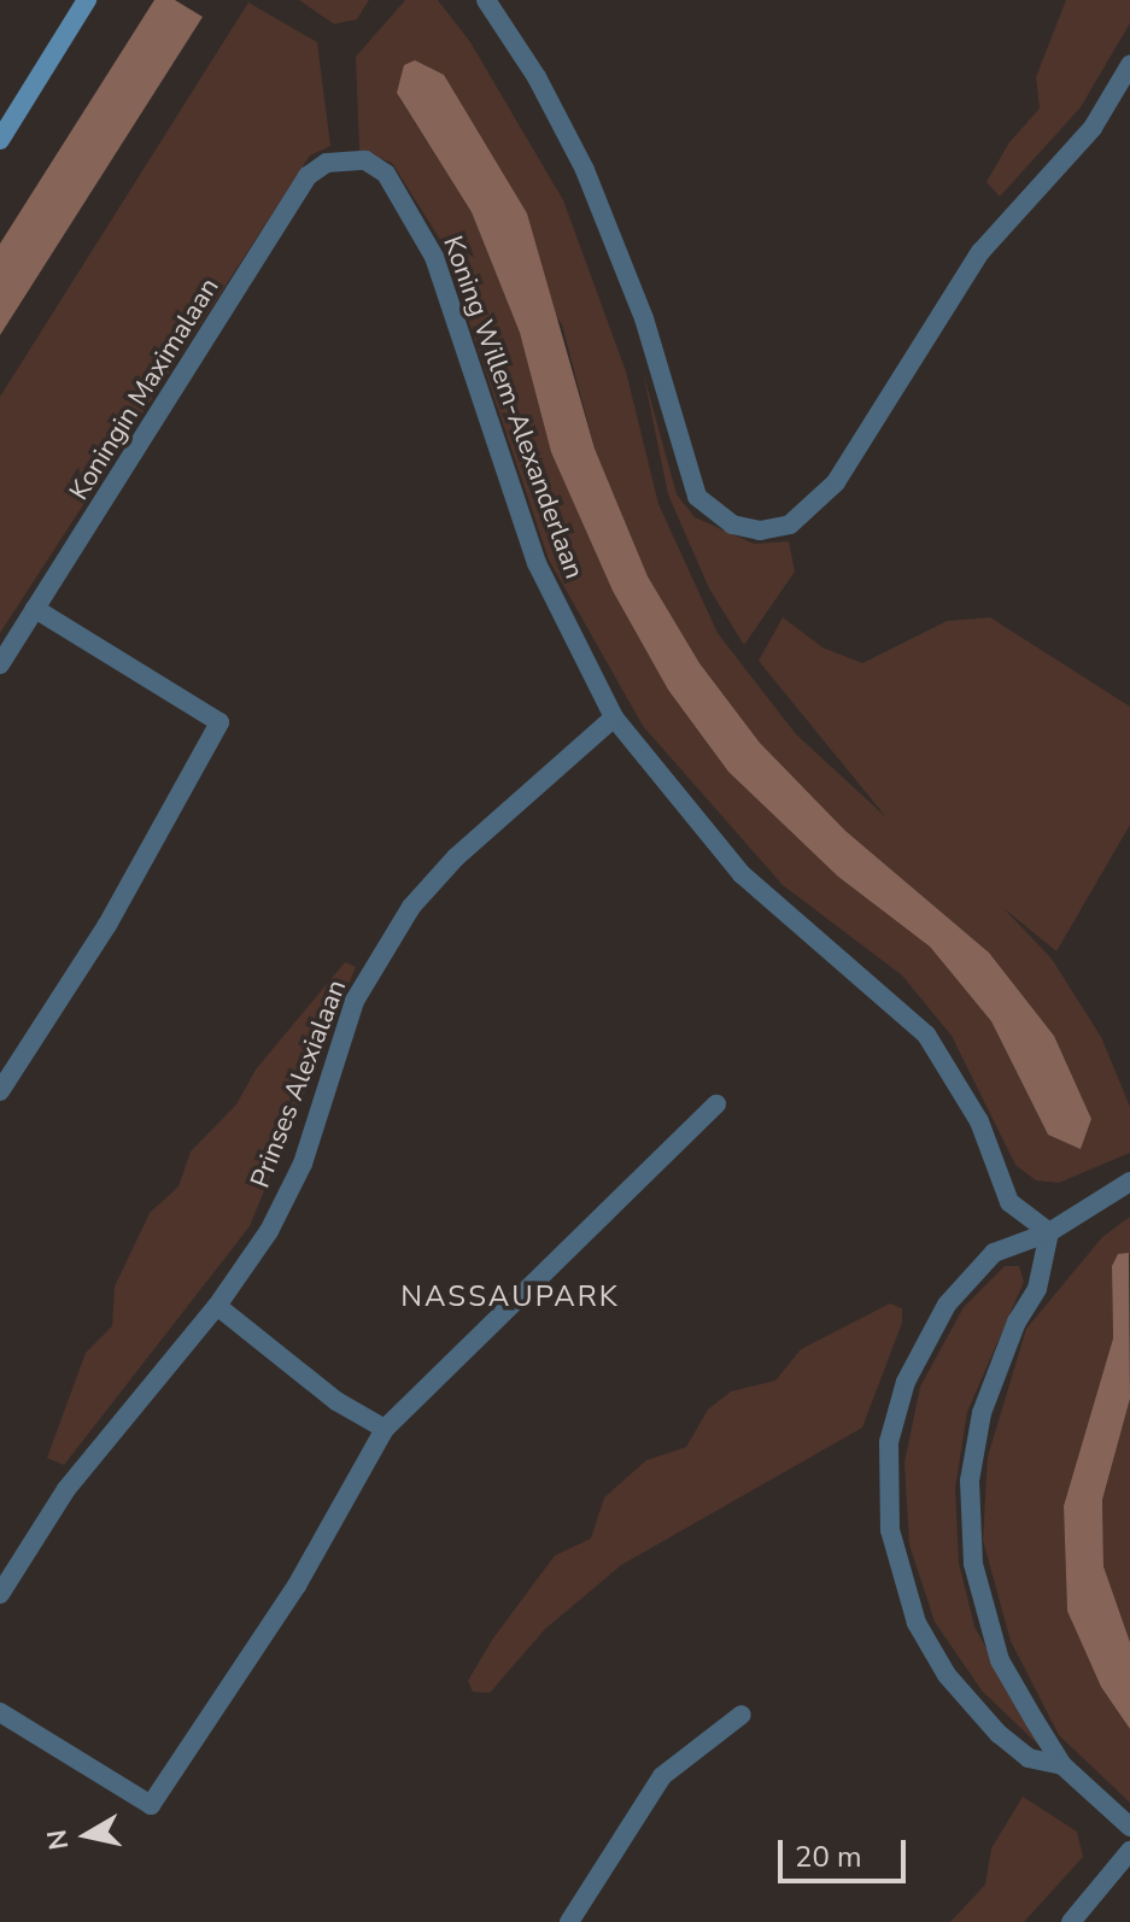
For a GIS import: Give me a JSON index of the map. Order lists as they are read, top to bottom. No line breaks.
{"streets":{"street":["Koningin Maximalaan","Koning Willem-Alexanderlaan","Prinses Alexialaan"]},"crossings":[["Koningin Maximalaan","Koning Willem-Alexanderlaan"],["Koning Willem-Alexanderlaan","Prinses Alexialaan"]],"districts":["NASSAUPARK"],"scale_bar":"20 m","north":"left"}
